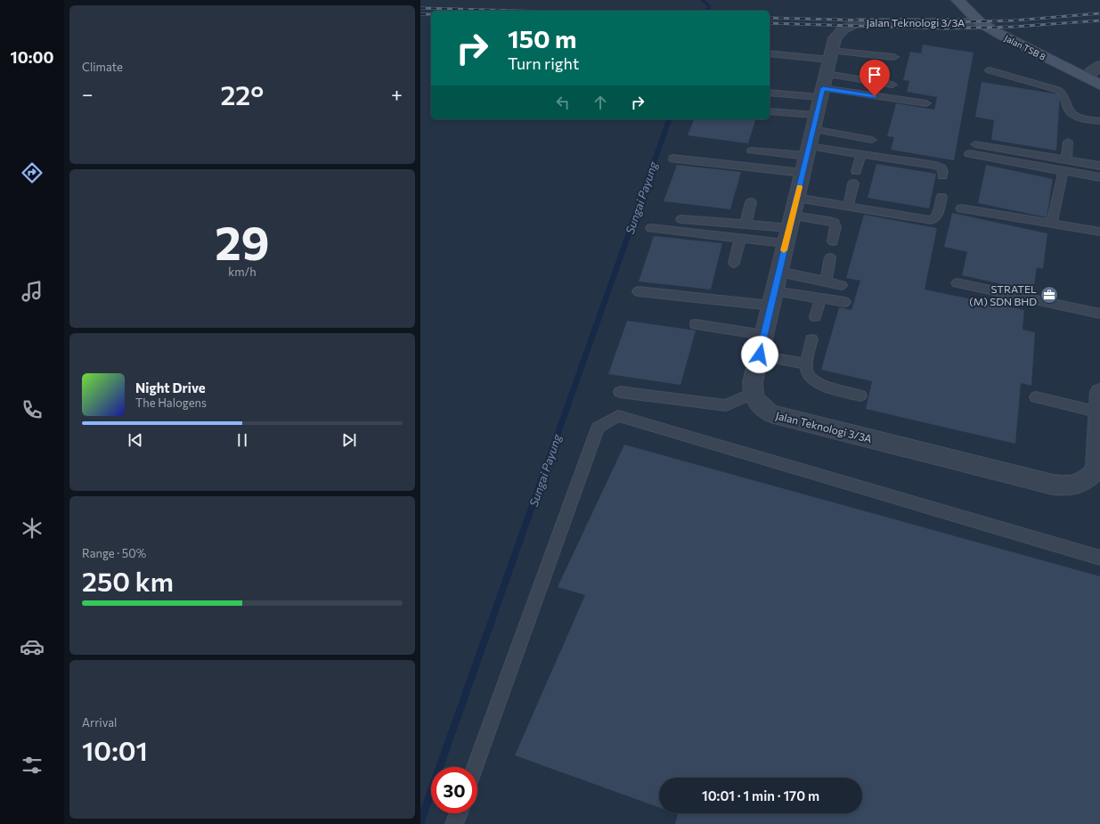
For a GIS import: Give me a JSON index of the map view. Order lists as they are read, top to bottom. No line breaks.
{"streets":{"street":["Jalan Teknologi 3/3A","Jalan TSB 8"]},"crossings":[["Jalan Teknologi 3/3A","Jalan TSB 8"]],"water":["Sungai Payung"],"places":{"office":["STRATEL (M) SDN BHD"]},"page":{"tabs":"10:00","tile":["Climate",["29","km/h"],["Range · 50%","250 km"],["Arrival","10:01"]],"turn":["150 m","Turn right"],"heat":["−","22°","+"],"song":["Night Drive","The Halogens"],"limit":"30","trip":"10:01 · 1 min · 170 m"}}
